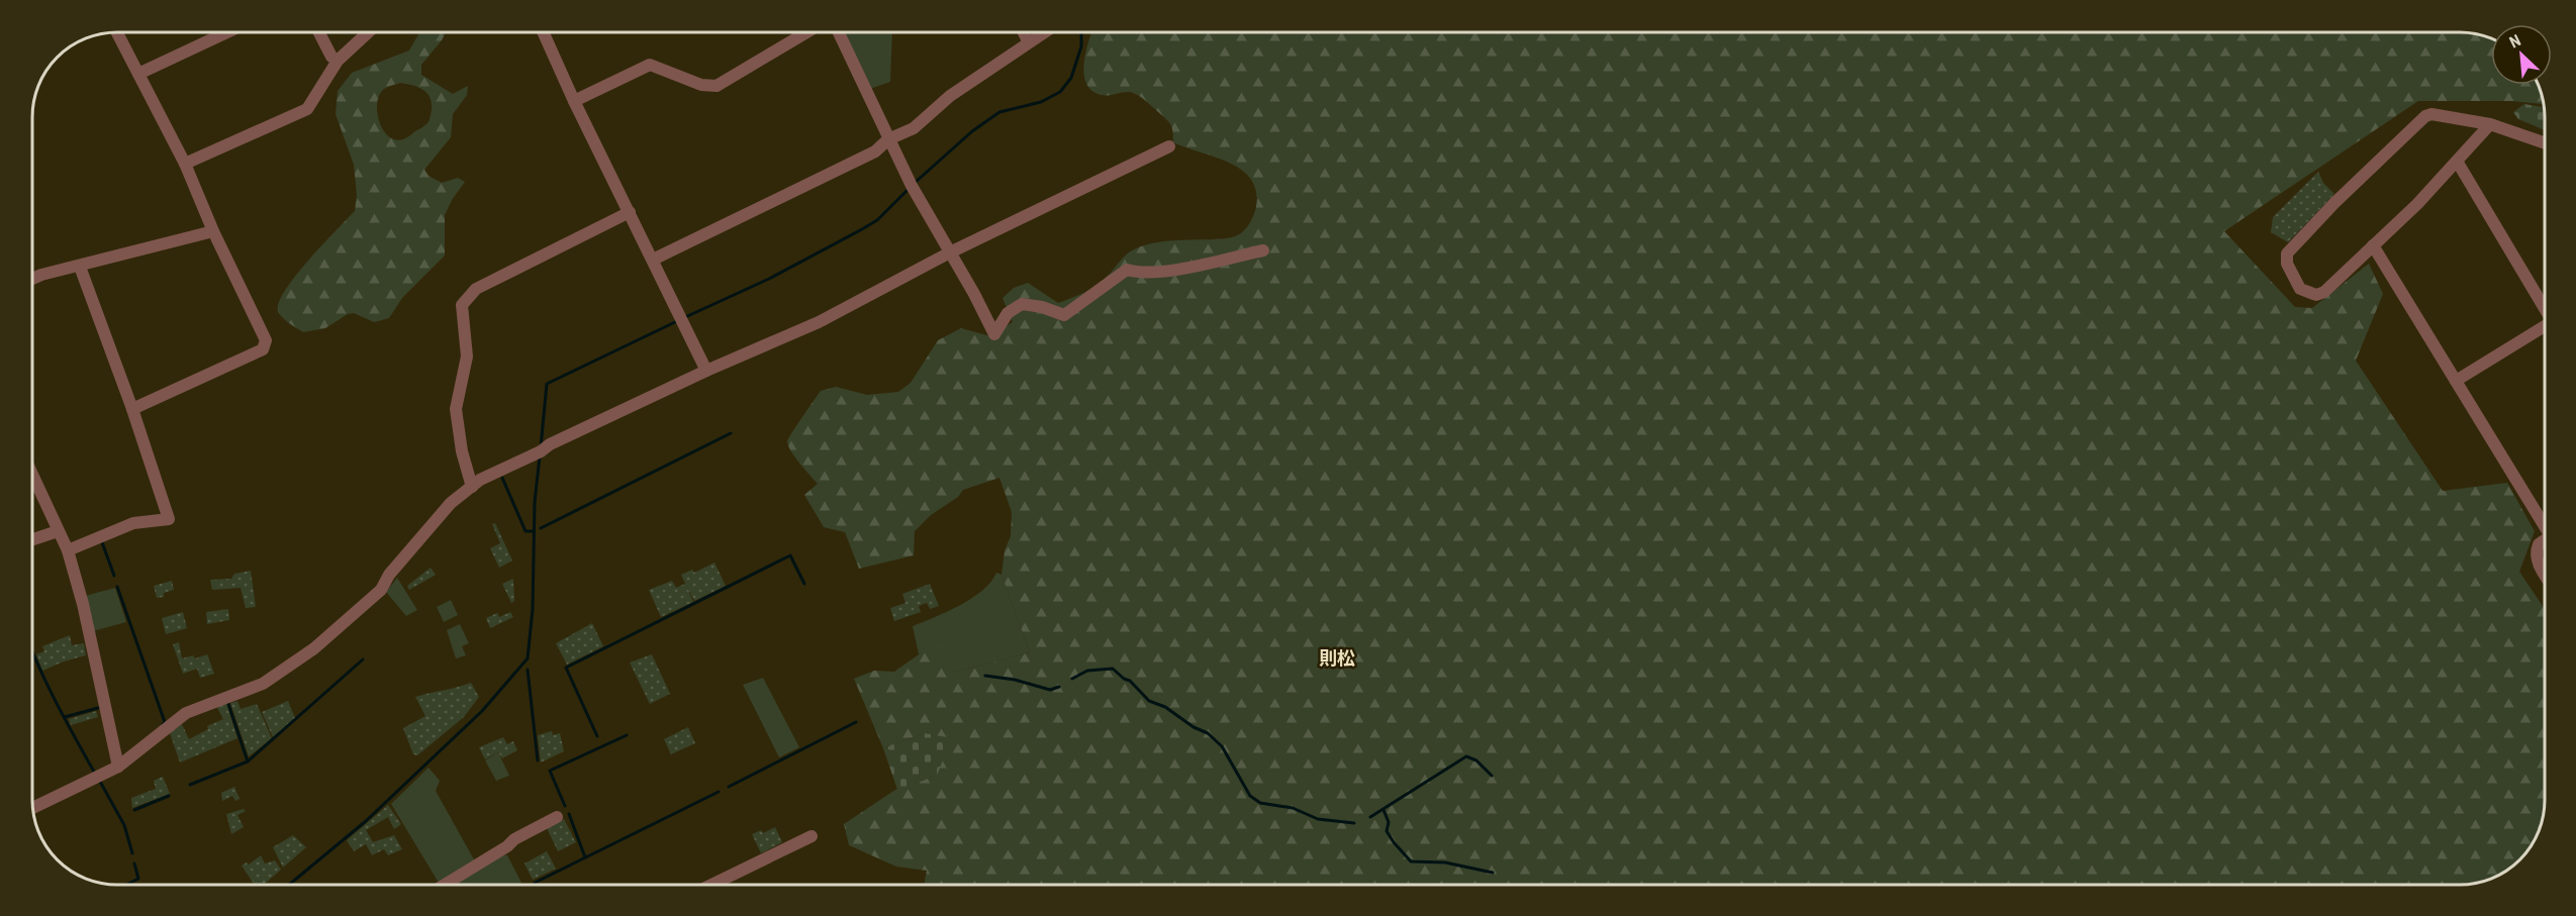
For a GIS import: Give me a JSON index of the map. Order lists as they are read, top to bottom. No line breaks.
{"districts":["則松"],"north":"top left"}
